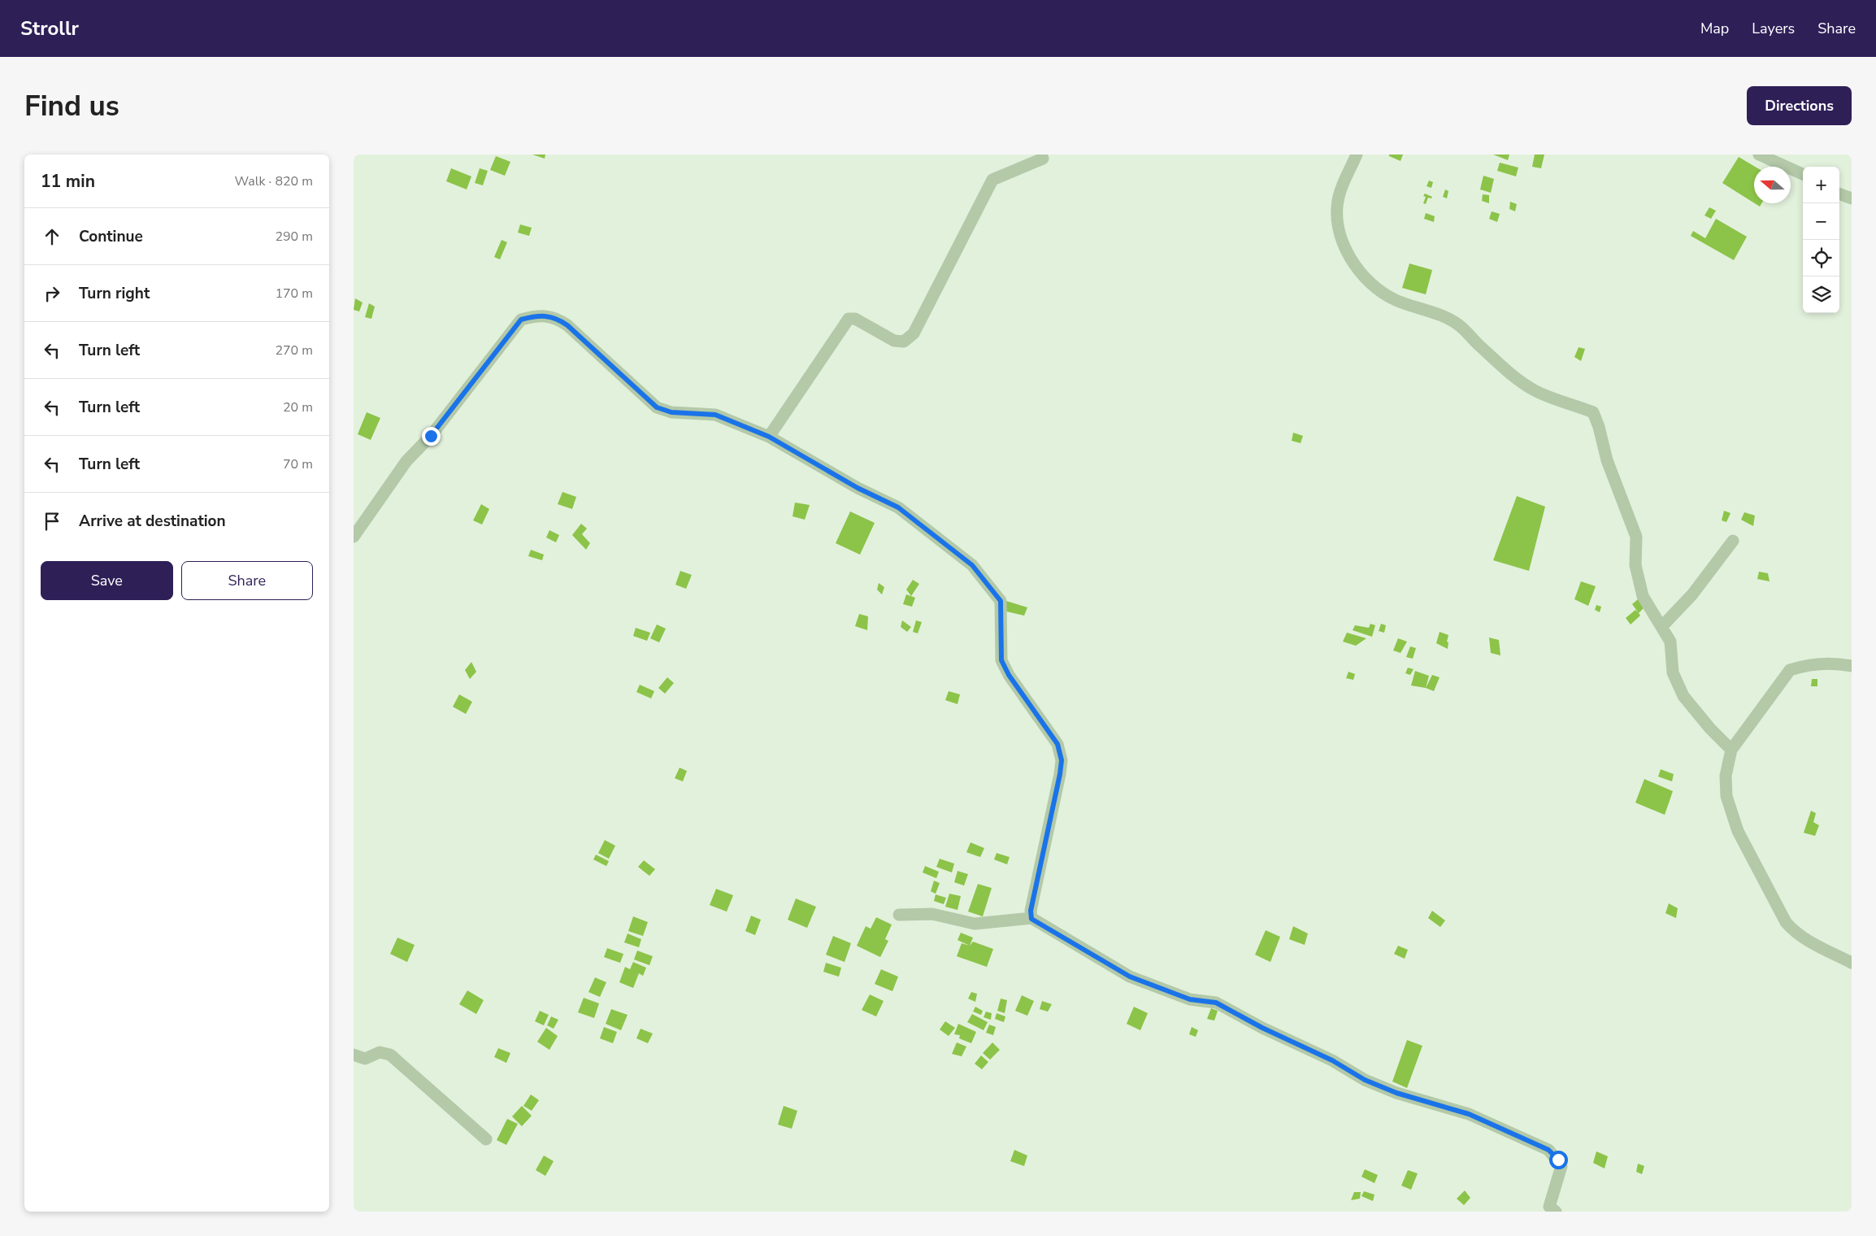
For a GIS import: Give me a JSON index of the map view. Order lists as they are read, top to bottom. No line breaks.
{"north":"left","page":{"header":"Strollr","nav":["Map","Layers","Share"],"buttons":["Directions",["Save","Share"]],"title":"Find us","heading":["11 min","Walk · 820 m"],"map_buttons":["+","−"],"list":[["Continue","290 m"],["Turn right","170 m"],["Turn left","270 m"],["Turn left","20 m"],["Turn left","70 m"],"Arrive at destination"]}}
